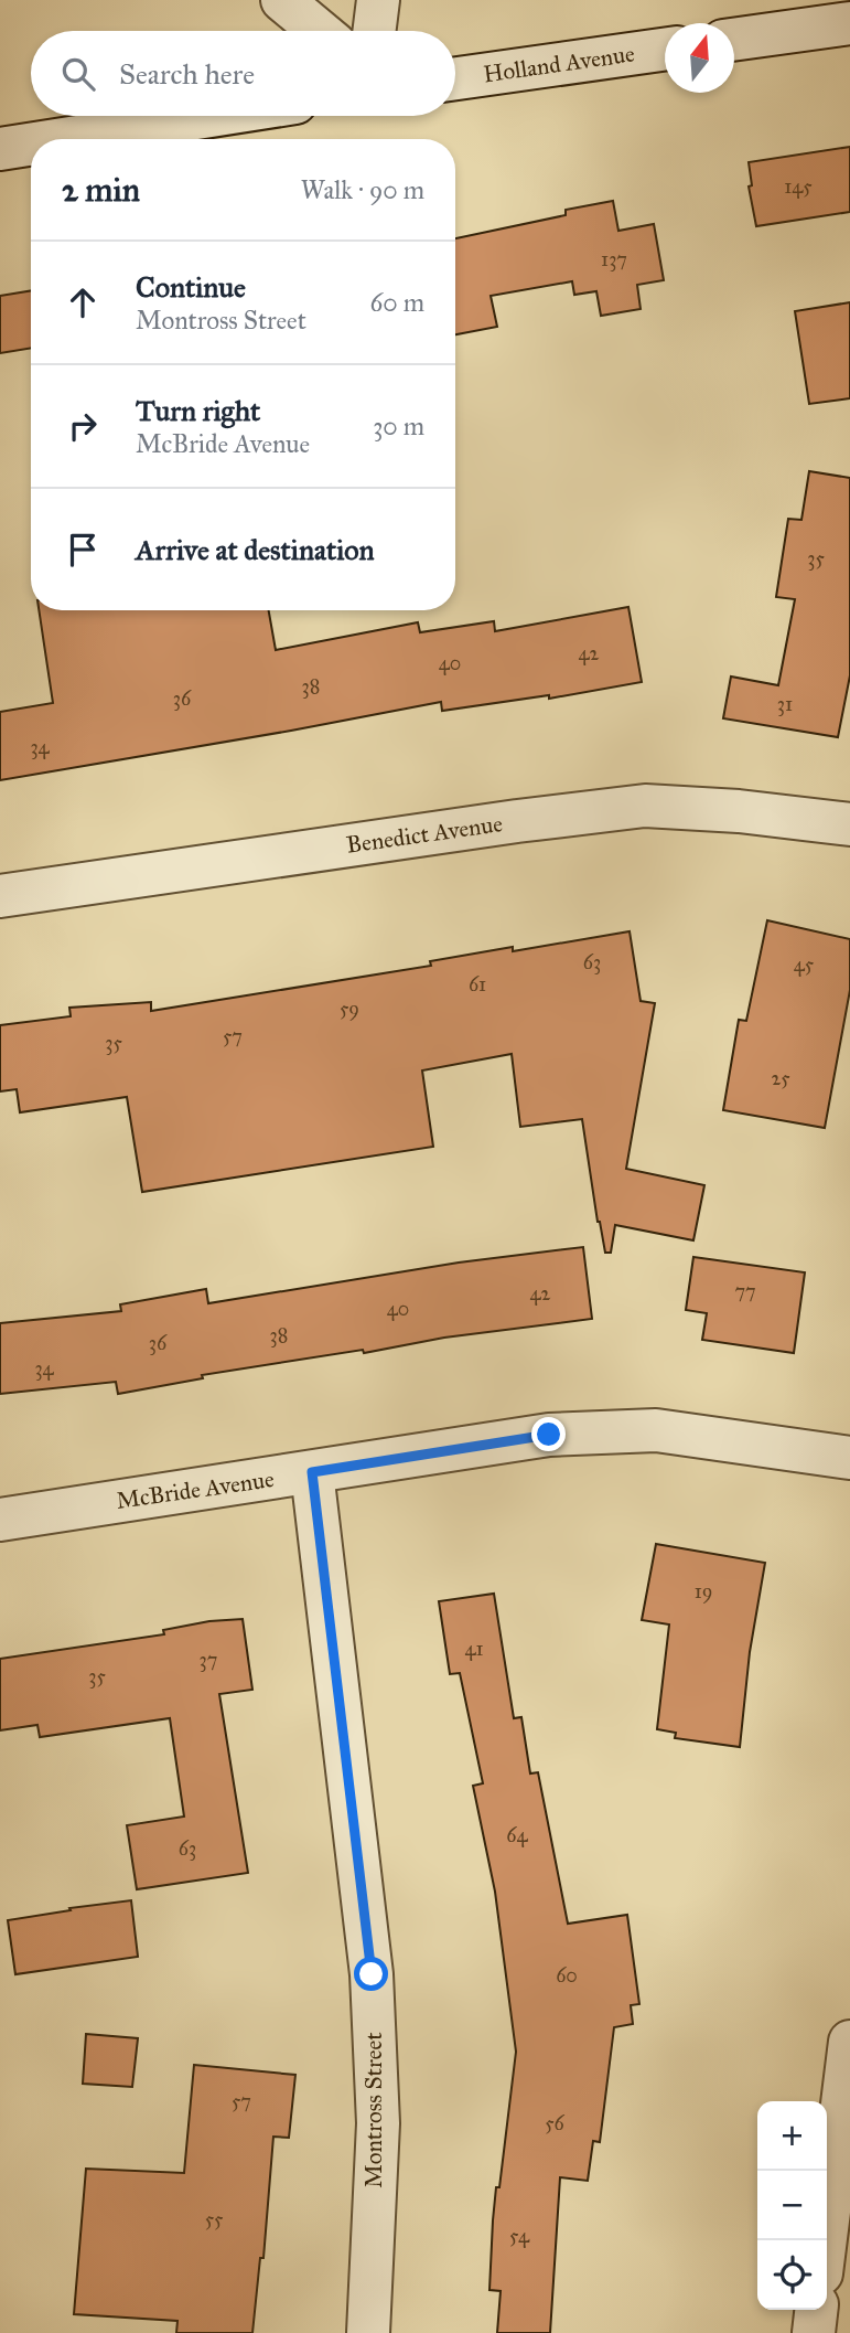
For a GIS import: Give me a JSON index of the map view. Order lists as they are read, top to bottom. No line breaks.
{"streets":{"street":["Holland Avenue","Benedict Avenue","McBride Avenue","Montross Street"]},"crossings":[["McBride Avenue","Montross Street"]],"house_numbers":["145","137","35","42","40","38","36","31","34","63","45","61","59","57","35","25","77","42","40","38","36","34","19","41","37","35","64","63","60","57","56","55","54"],"north":"top","page":{"search":"Search here","heading":["2 min","Walk · 90 m"],"list":[["Continue","Montross Street","60 m"],["Turn right","McBride Avenue","30 m"],"Arrive at destination"],"map_buttons":["+","−"]}}
